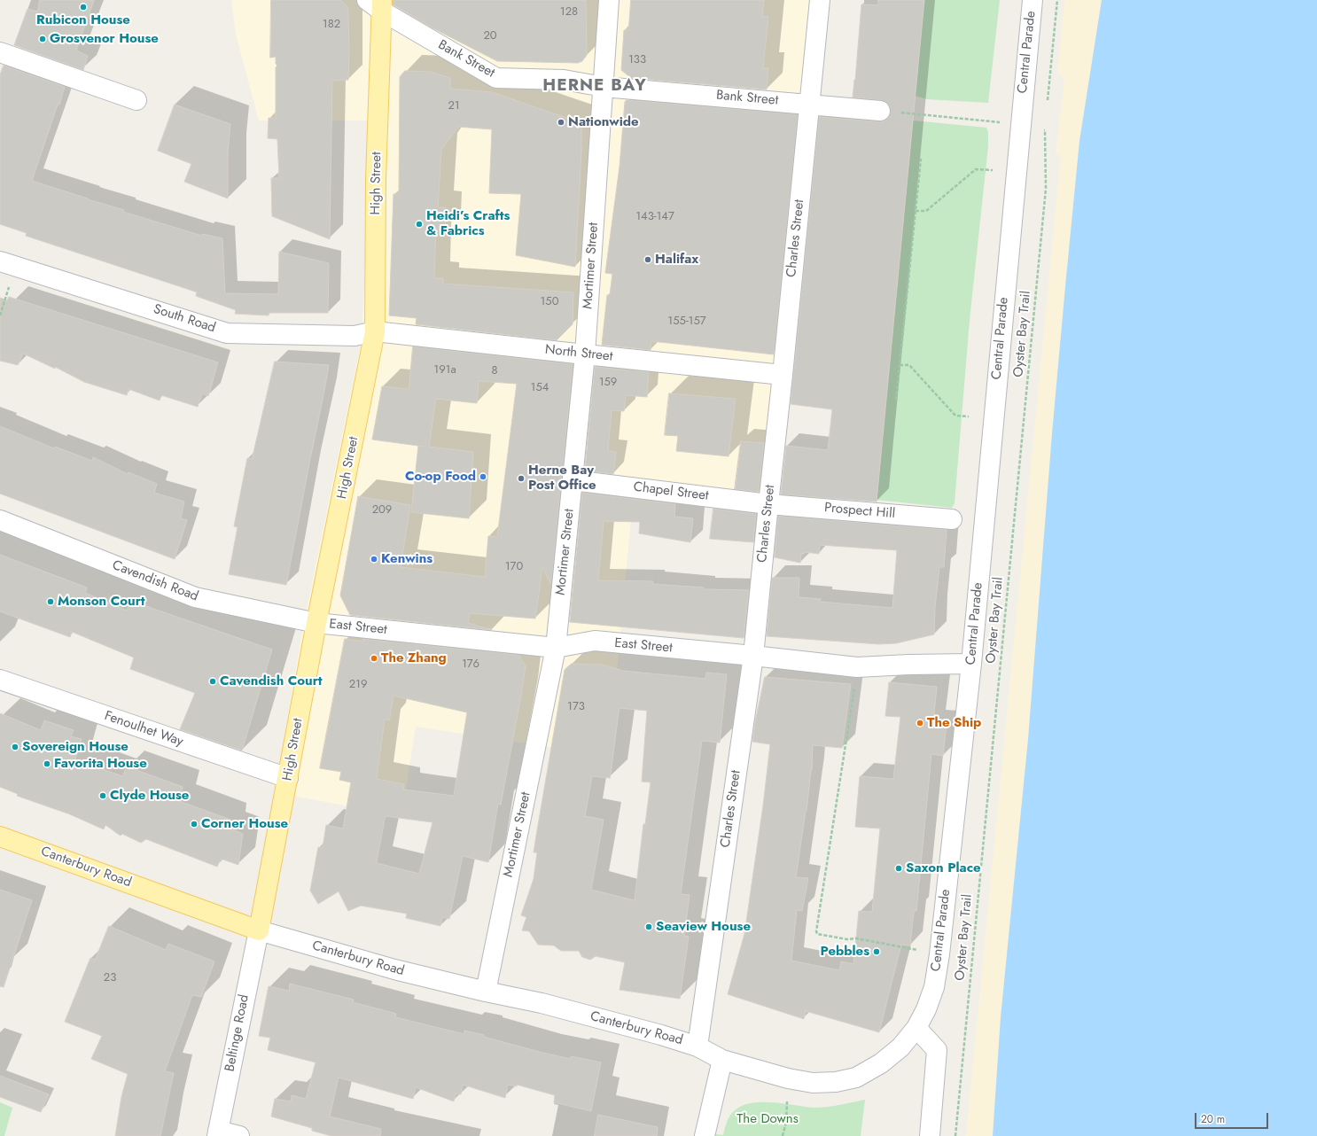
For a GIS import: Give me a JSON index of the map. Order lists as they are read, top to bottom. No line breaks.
{"streets":{"main road":["High Street","Canterbury Road"],"street":["Central Parade","Bank Street","Charles Street","Mortimer Street","South Road","North Street","Chapel Street","Prospect Hill","Cavendish Road","East Street","Fenoulhet Way","Beltinge Road"],"path":["Oyster Bay Trail"]},"crossings":[["Central Parade","East Street"],["Central Parade","Canterbury Road"],["Bank Street","High Street"],["Bank Street","Charles Street"],["Bank Street","Mortimer Street"],["High Street","South Road"],["High Street","North Street"],["High Street","Cavendish Road"],["High Street","East Street"],["High Street","Fenoulhet Way"],["High Street","Canterbury Road"],["High Street","Beltinge Road"],["Charles Street","North Street"],["Charles Street","Chapel Street"],["Charles Street","Prospect Hill"],["Charles Street","East Street"],["Charles Street","Canterbury Road"],["Mortimer Street","North Street"],["Mortimer Street","Chapel Street"],["Mortimer Street","East Street"],["Mortimer Street","Canterbury Road"],["South Road","North Street"],["Chapel Street","Prospect Hill"],["Cavendish Road","East Street"],["Canterbury Road","Beltinge Road"]],"districts":["HERNE BAY"],"parks":["The Downs"],"places":["Rubicon House","Grosvenor House","Nationwide","Heidi’s Crafts & Fabrics","Halifax","Co-op Food","Herne Bay Post Office","Kenwins","Monson Court","The Zhang","Cavendish Court","The Ship","Sovereign House","Favorita House","Clyde House","Corner House","Saxon Place","Seaview House","Pebbles"],"house_numbers":["128","182","20","133","21","143-147","150","155-157","191a","8","159","154","209","170","176","219","173","23"],"scale_bar":"20 m"}
